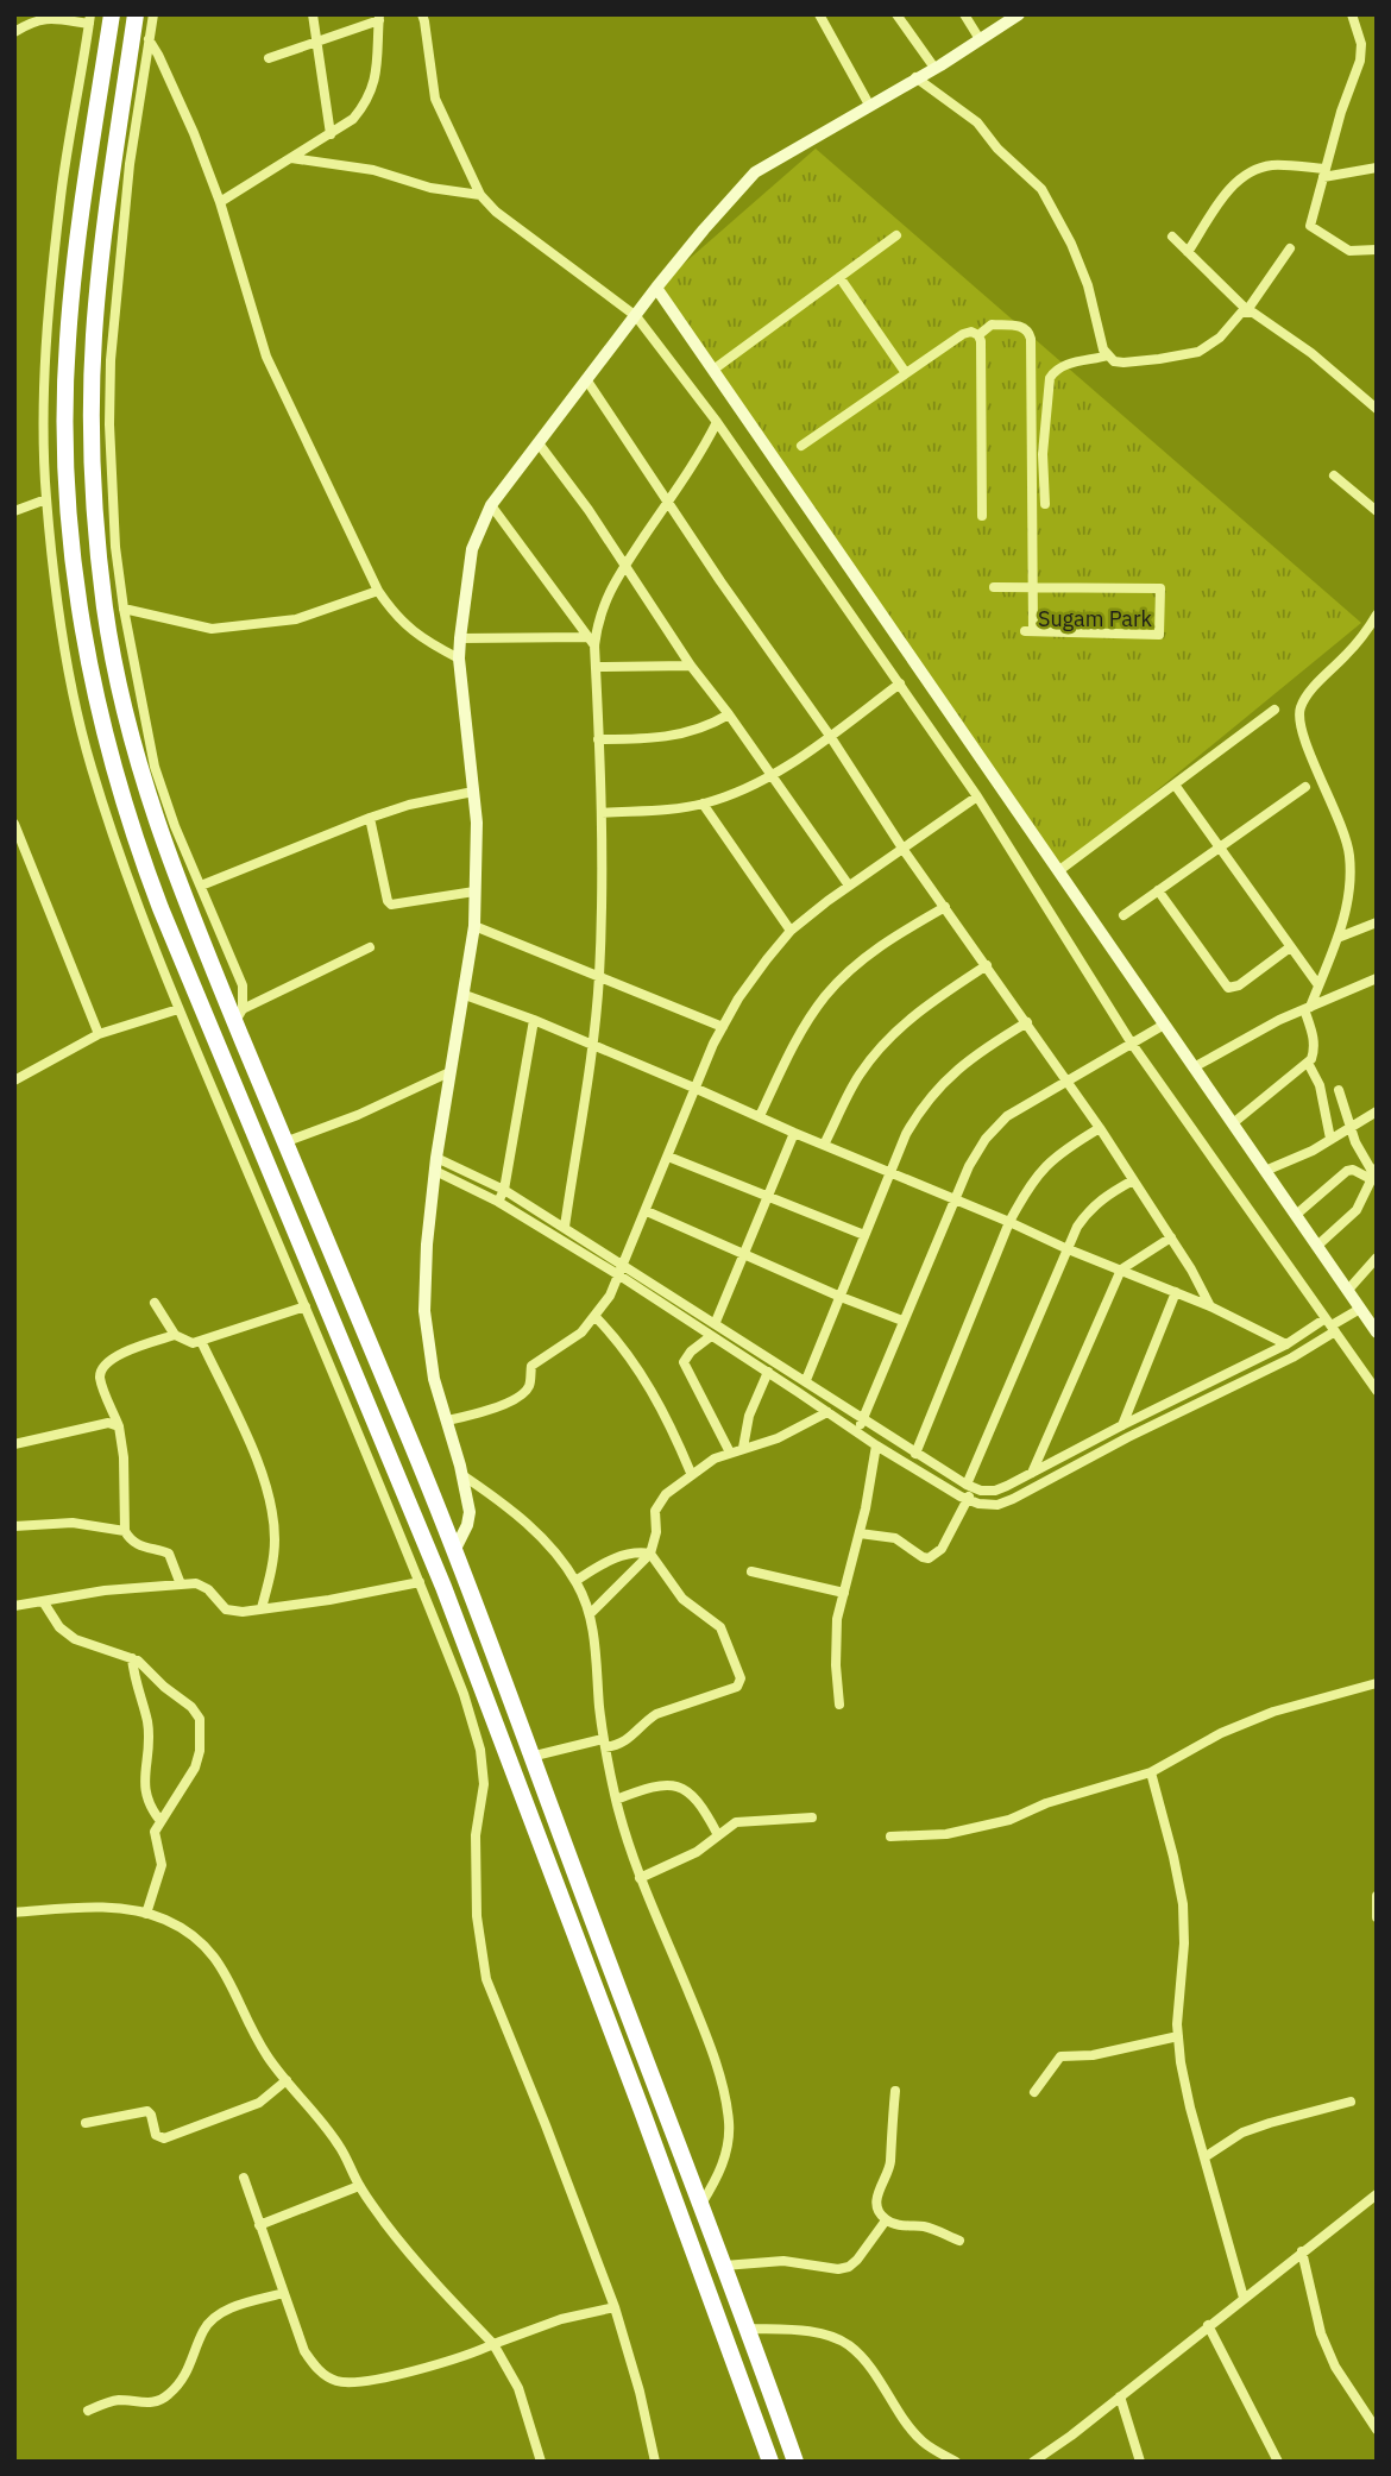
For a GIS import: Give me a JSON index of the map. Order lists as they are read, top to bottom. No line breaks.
{"parks":["Sugam Park"]}
